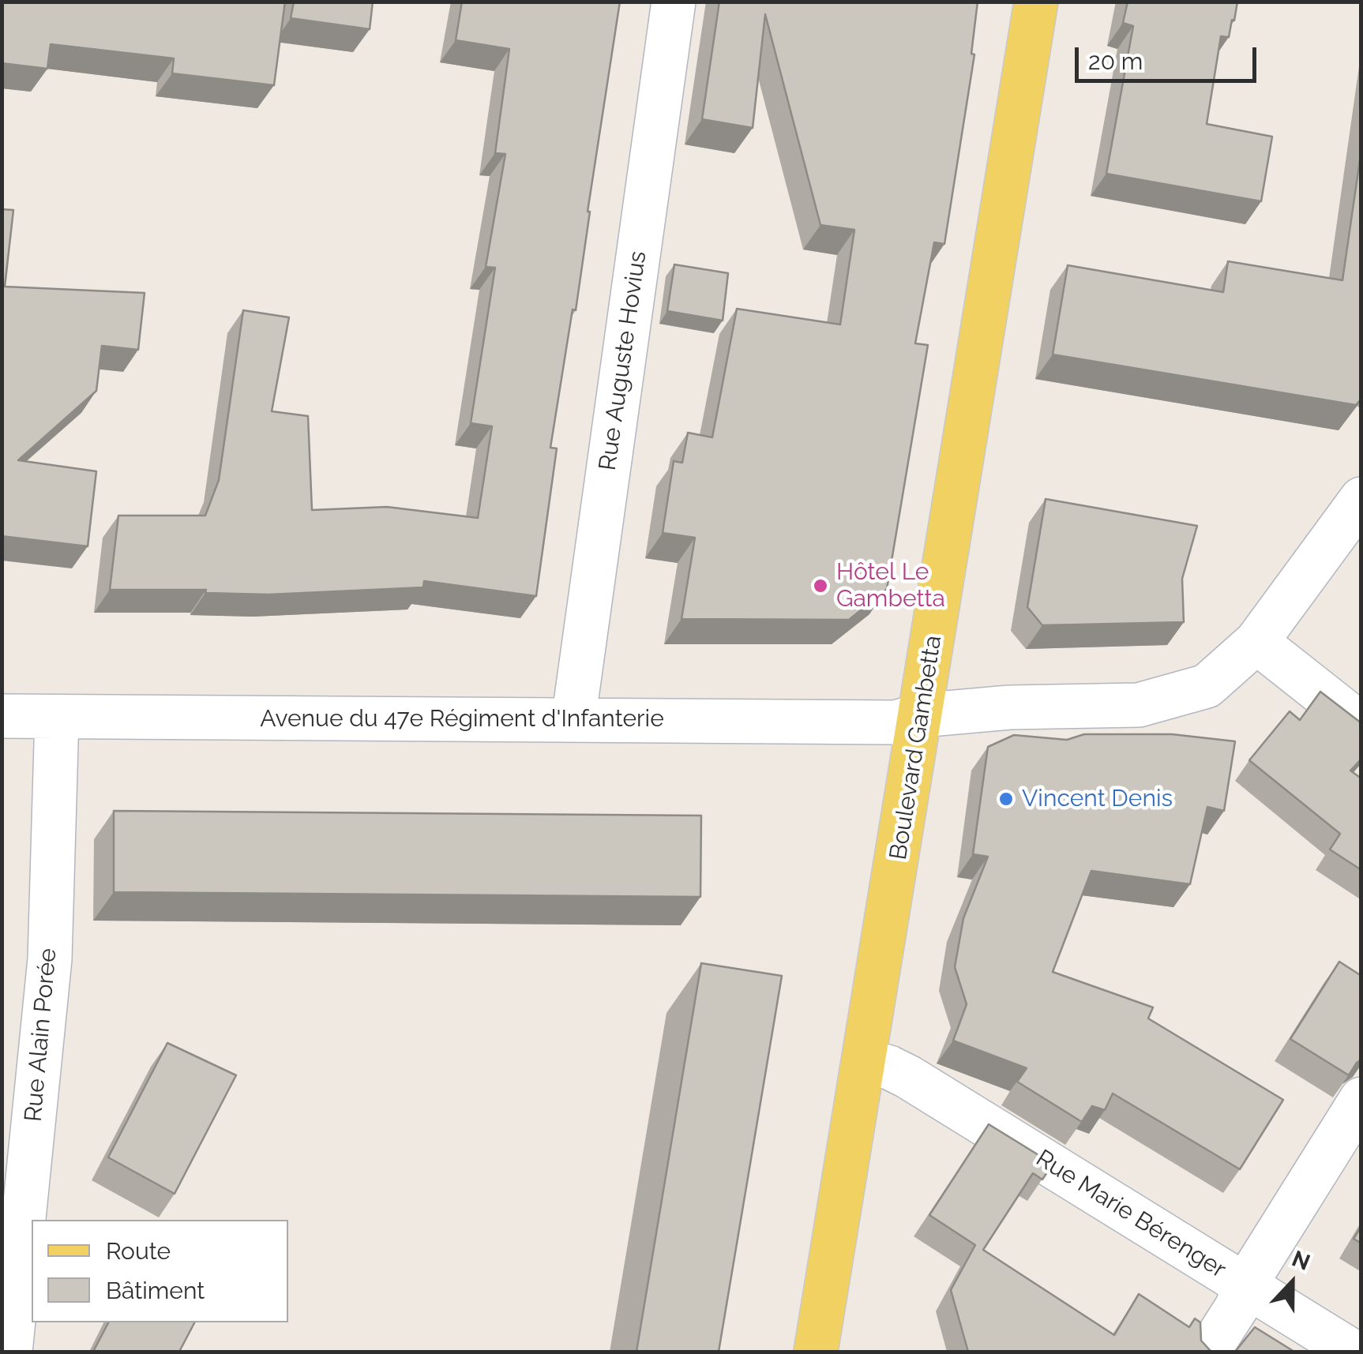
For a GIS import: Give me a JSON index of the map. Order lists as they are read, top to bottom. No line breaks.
{"streets":{"main road":["Boulevard Gambetta"],"street":["Rue Auguste Hovius","Avenue du 47e Régiment d'Infanterie","Rue Alain Porée","Rue Marie Bérenger"]},"crossings":[["Rue Auguste Hovius","Avenue du 47e Régiment d'Infanterie"],["Avenue du 47e Régiment d'Infanterie","Boulevard Gambetta"],["Avenue du 47e Régiment d'Infanterie","Rue Alain Porée"],["Boulevard Gambetta","Rue Marie Bérenger"]],"places":["Hôtel Le Gambetta","Vincent Denis"],"legend":["Route","Bâtiment"],"scale_bar":"20 m","north":"top"}
